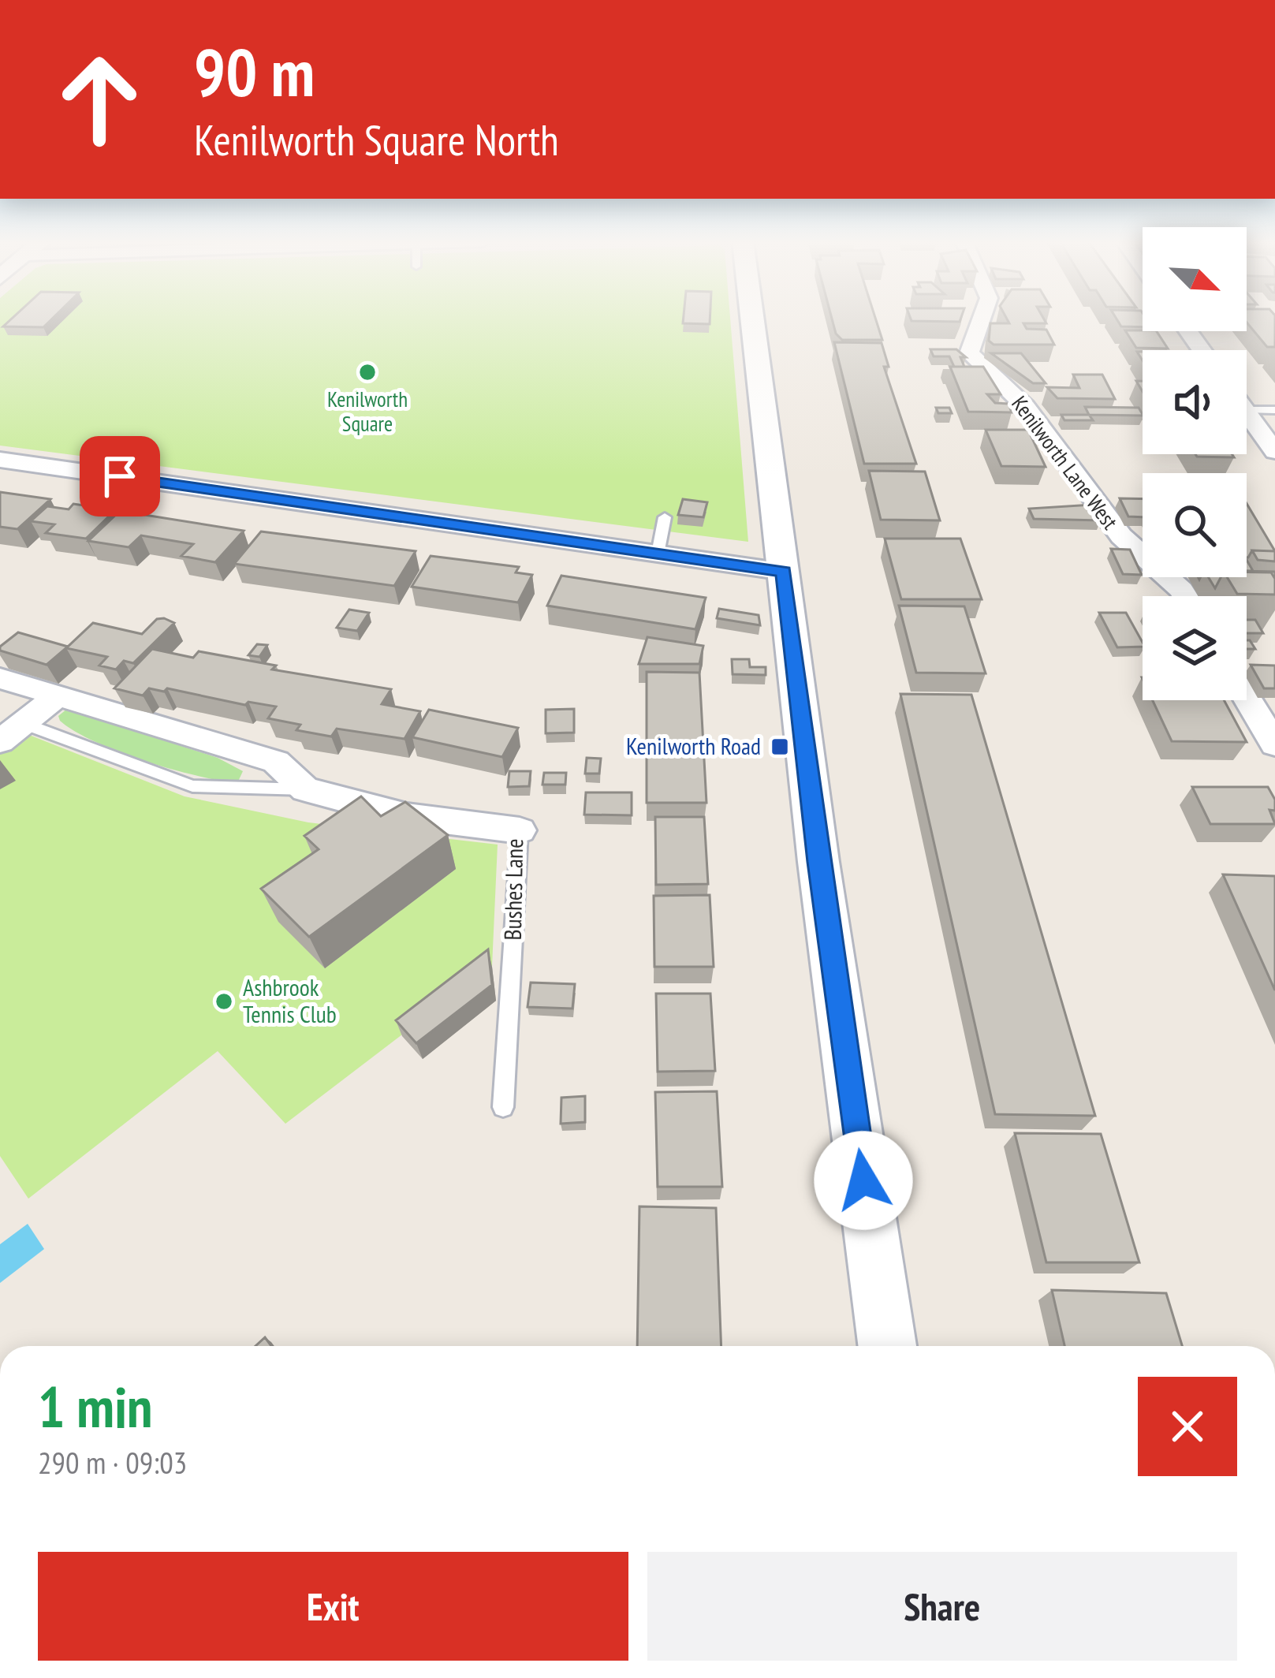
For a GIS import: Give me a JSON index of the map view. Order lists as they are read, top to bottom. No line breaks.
{"streets":{"street":["Kenilworth Lane West","Bushes Lane"]},"places":{"other":["Kenilworth Square","Ashbrook Tennis Club"],"transit":["Kenilworth Road"]},"north":"bottom right","page":{"turn":["90 m","Kenilworth Square North"],"heading":["1 min","290 m · 09:03"],"buttons":["Exit","Share"]}}
